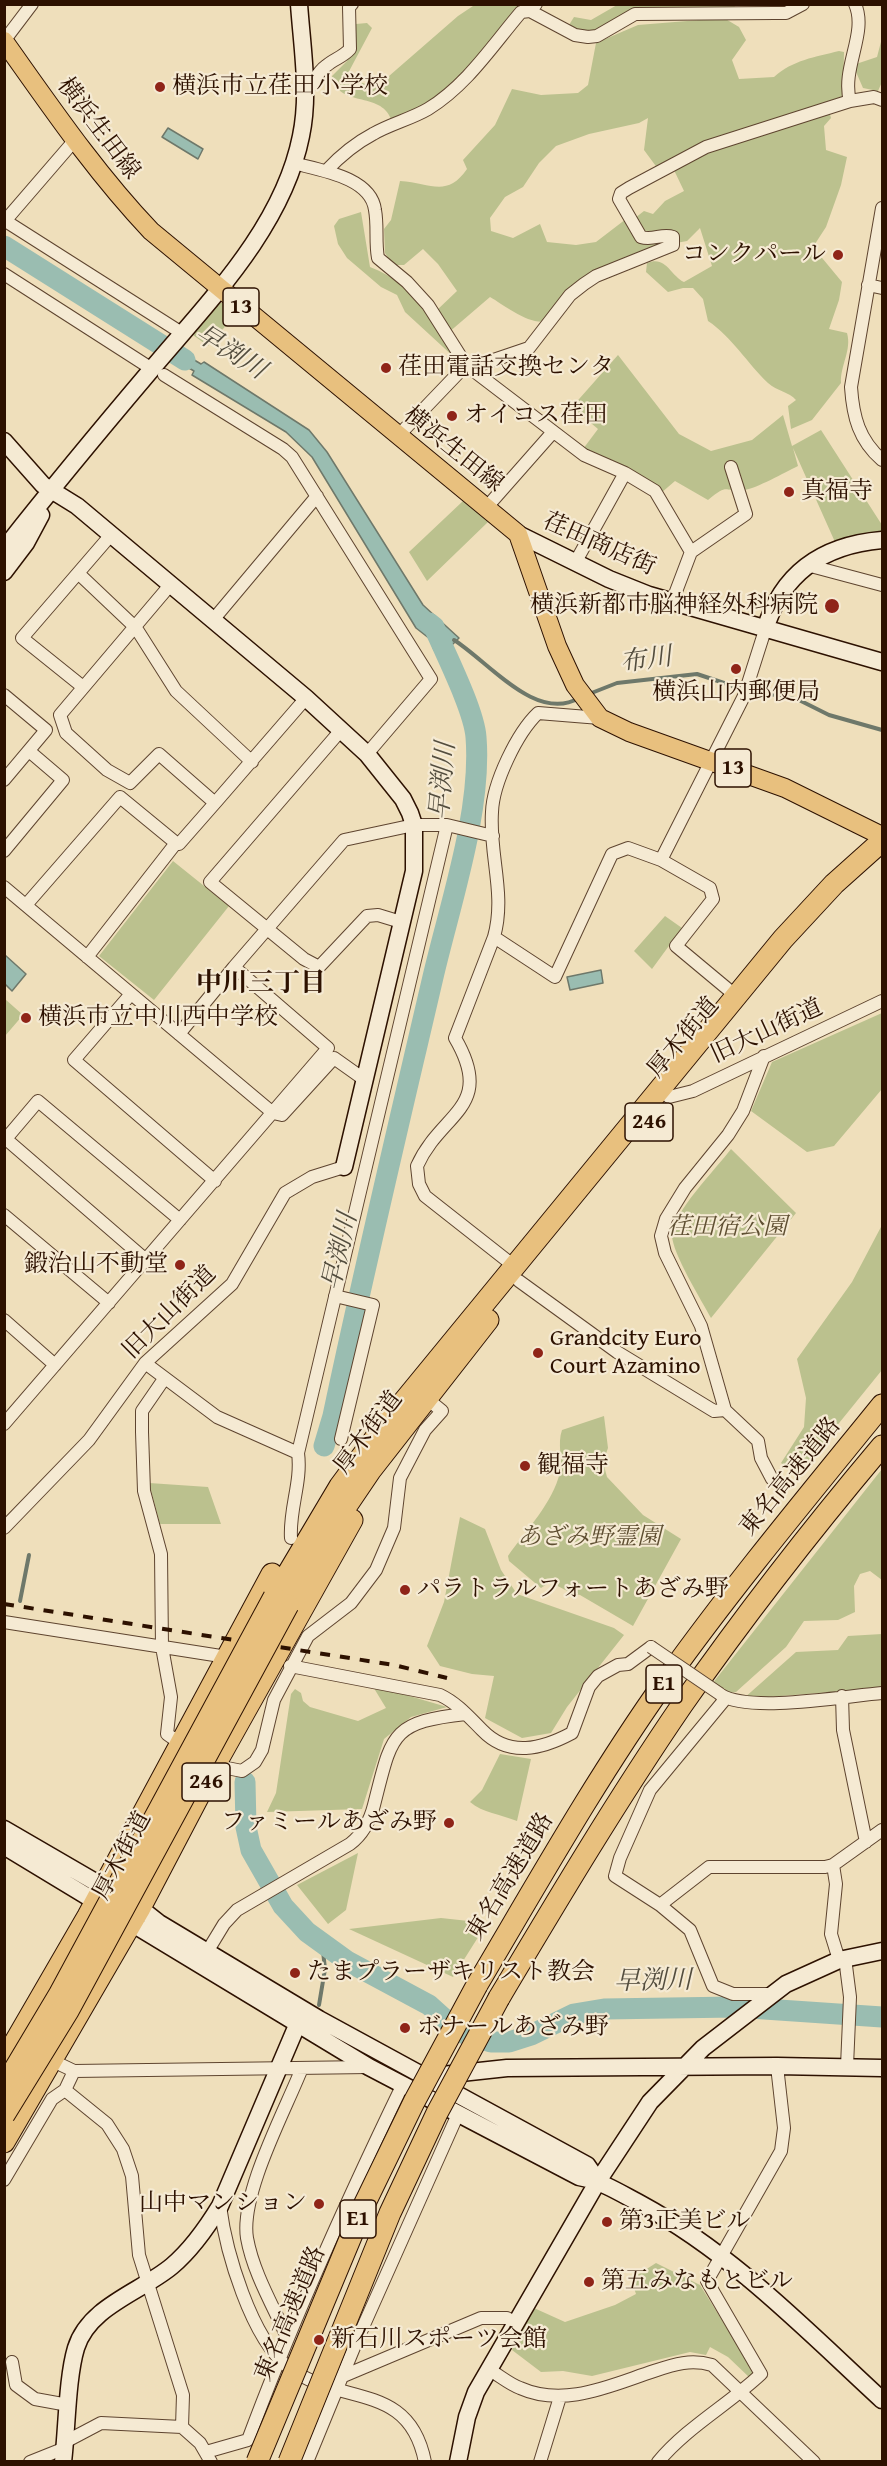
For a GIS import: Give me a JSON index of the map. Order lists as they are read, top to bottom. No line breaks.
{"streets":{"highway":["厚木街道","246","東名高速道路","E1"],"main road":["横浜生田線","13"],"street":["荏田商店街","旧大山街道"]},"crossings":[["横浜生田線","13"],["横浜生田線","荏田商店街"],["13","荏田商店街"],["旧大山街道","厚木街道"],["厚木街道","246"]],"districts":["中川三丁目"],"water":["早渕川","布川"],"parks":["荏田宿公園","あざみ野霊園"],"places":["横浜市立荏田小学校","コンクパール","荏田電話交換センタ","オイコス荏田","真福寺","横浜新都市脳神経外科病院","横浜山内郵便局","横浜市立中川西中学校","鍛治山不動堂","Grandcity Euro Court Azamino","観福寺","パラトラルフォートあざみ野","ファミールあざみ野","たまプラーザキリスト教会","ボナールあざみ野","山中マンション","第3正美ビル","第五みなもとビル","新石川スポーツ会館"]}
